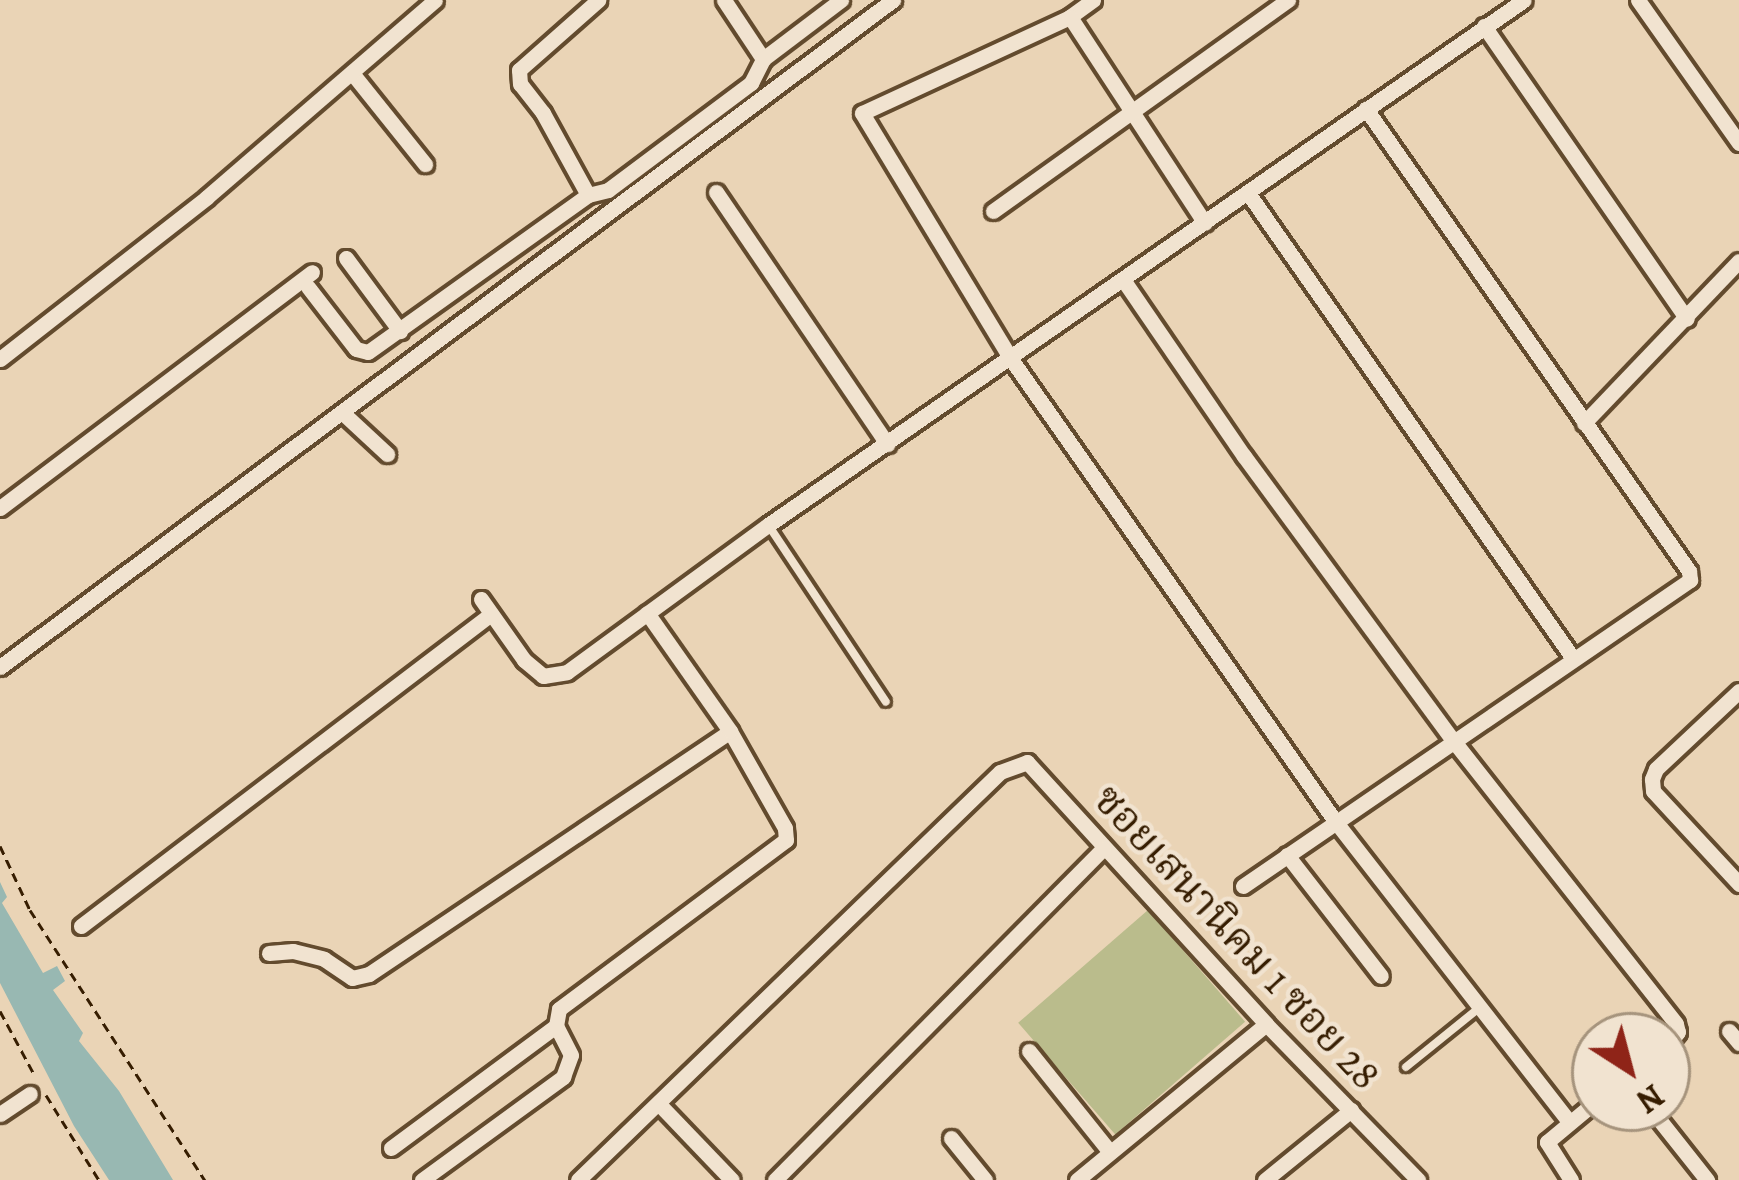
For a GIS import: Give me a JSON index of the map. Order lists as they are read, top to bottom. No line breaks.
{"streets":{"street":["ซอยเสนานิคม 1 ซอย 28"]},"north":"bottom right"}
